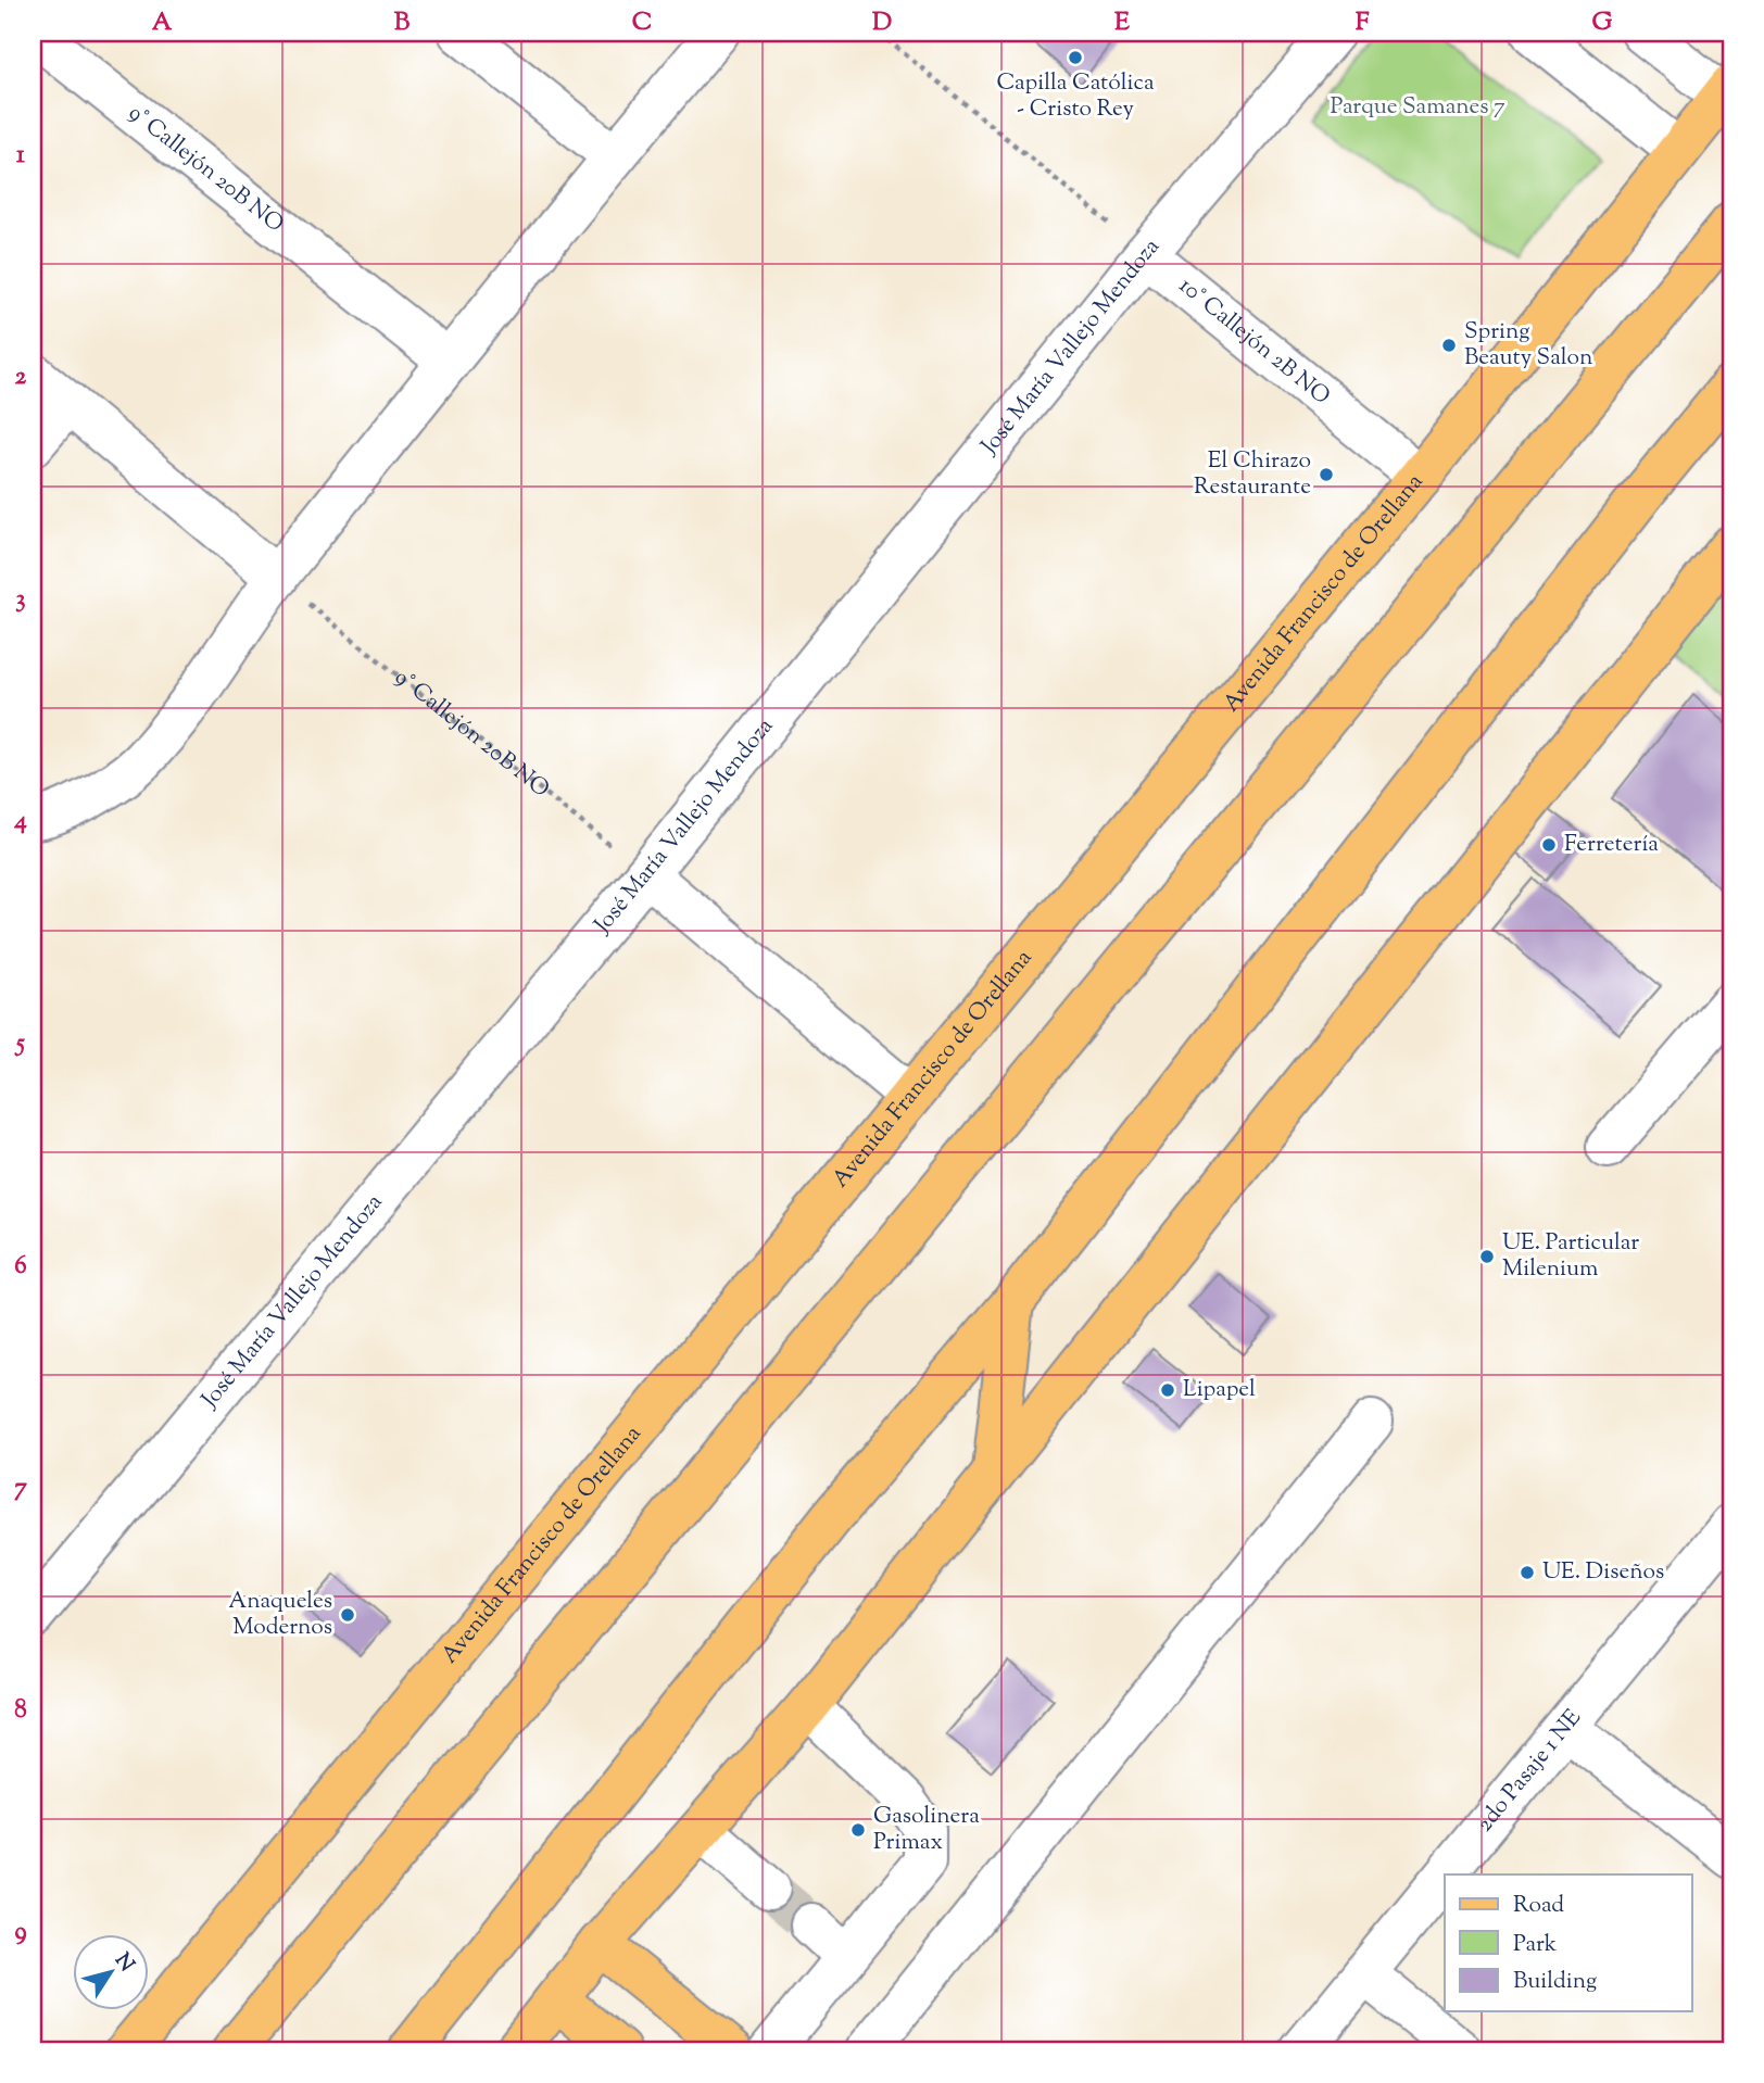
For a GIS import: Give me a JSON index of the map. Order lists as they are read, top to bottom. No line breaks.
{"streets":{"main road":["Avenida Francisco de Orellana"],"street":["9° Callejón 20B NO","10° Callejón 2B NO","José María Vallejo Mendoza","2do Pasaje 1 NE"]},"crossings":[["9° Callejón 20B NO","José María Vallejo Mendoza"],["10° Callejón 2B NO","José María Vallejo Mendoza"],["10° Callejón 2B NO","Avenida Francisco de Orellana"]],"parks":["Parque Samanes 7"],"places":["Capilla Católica - Cristo Rey","Spring Beauty Salon","El Chirazo Restaurante","Ferretería","UE. Particular Milenium","Lipapel","UE. Diseños","Anaqueles Modernos","Gasolinera Primax"],"legend":["Road","Park","Building"],"north":"top right","grid":{"columns":["A","B","C","D","E","F","G"],"rows":["1","2","3","4","5","6","7","8","9"]}}
